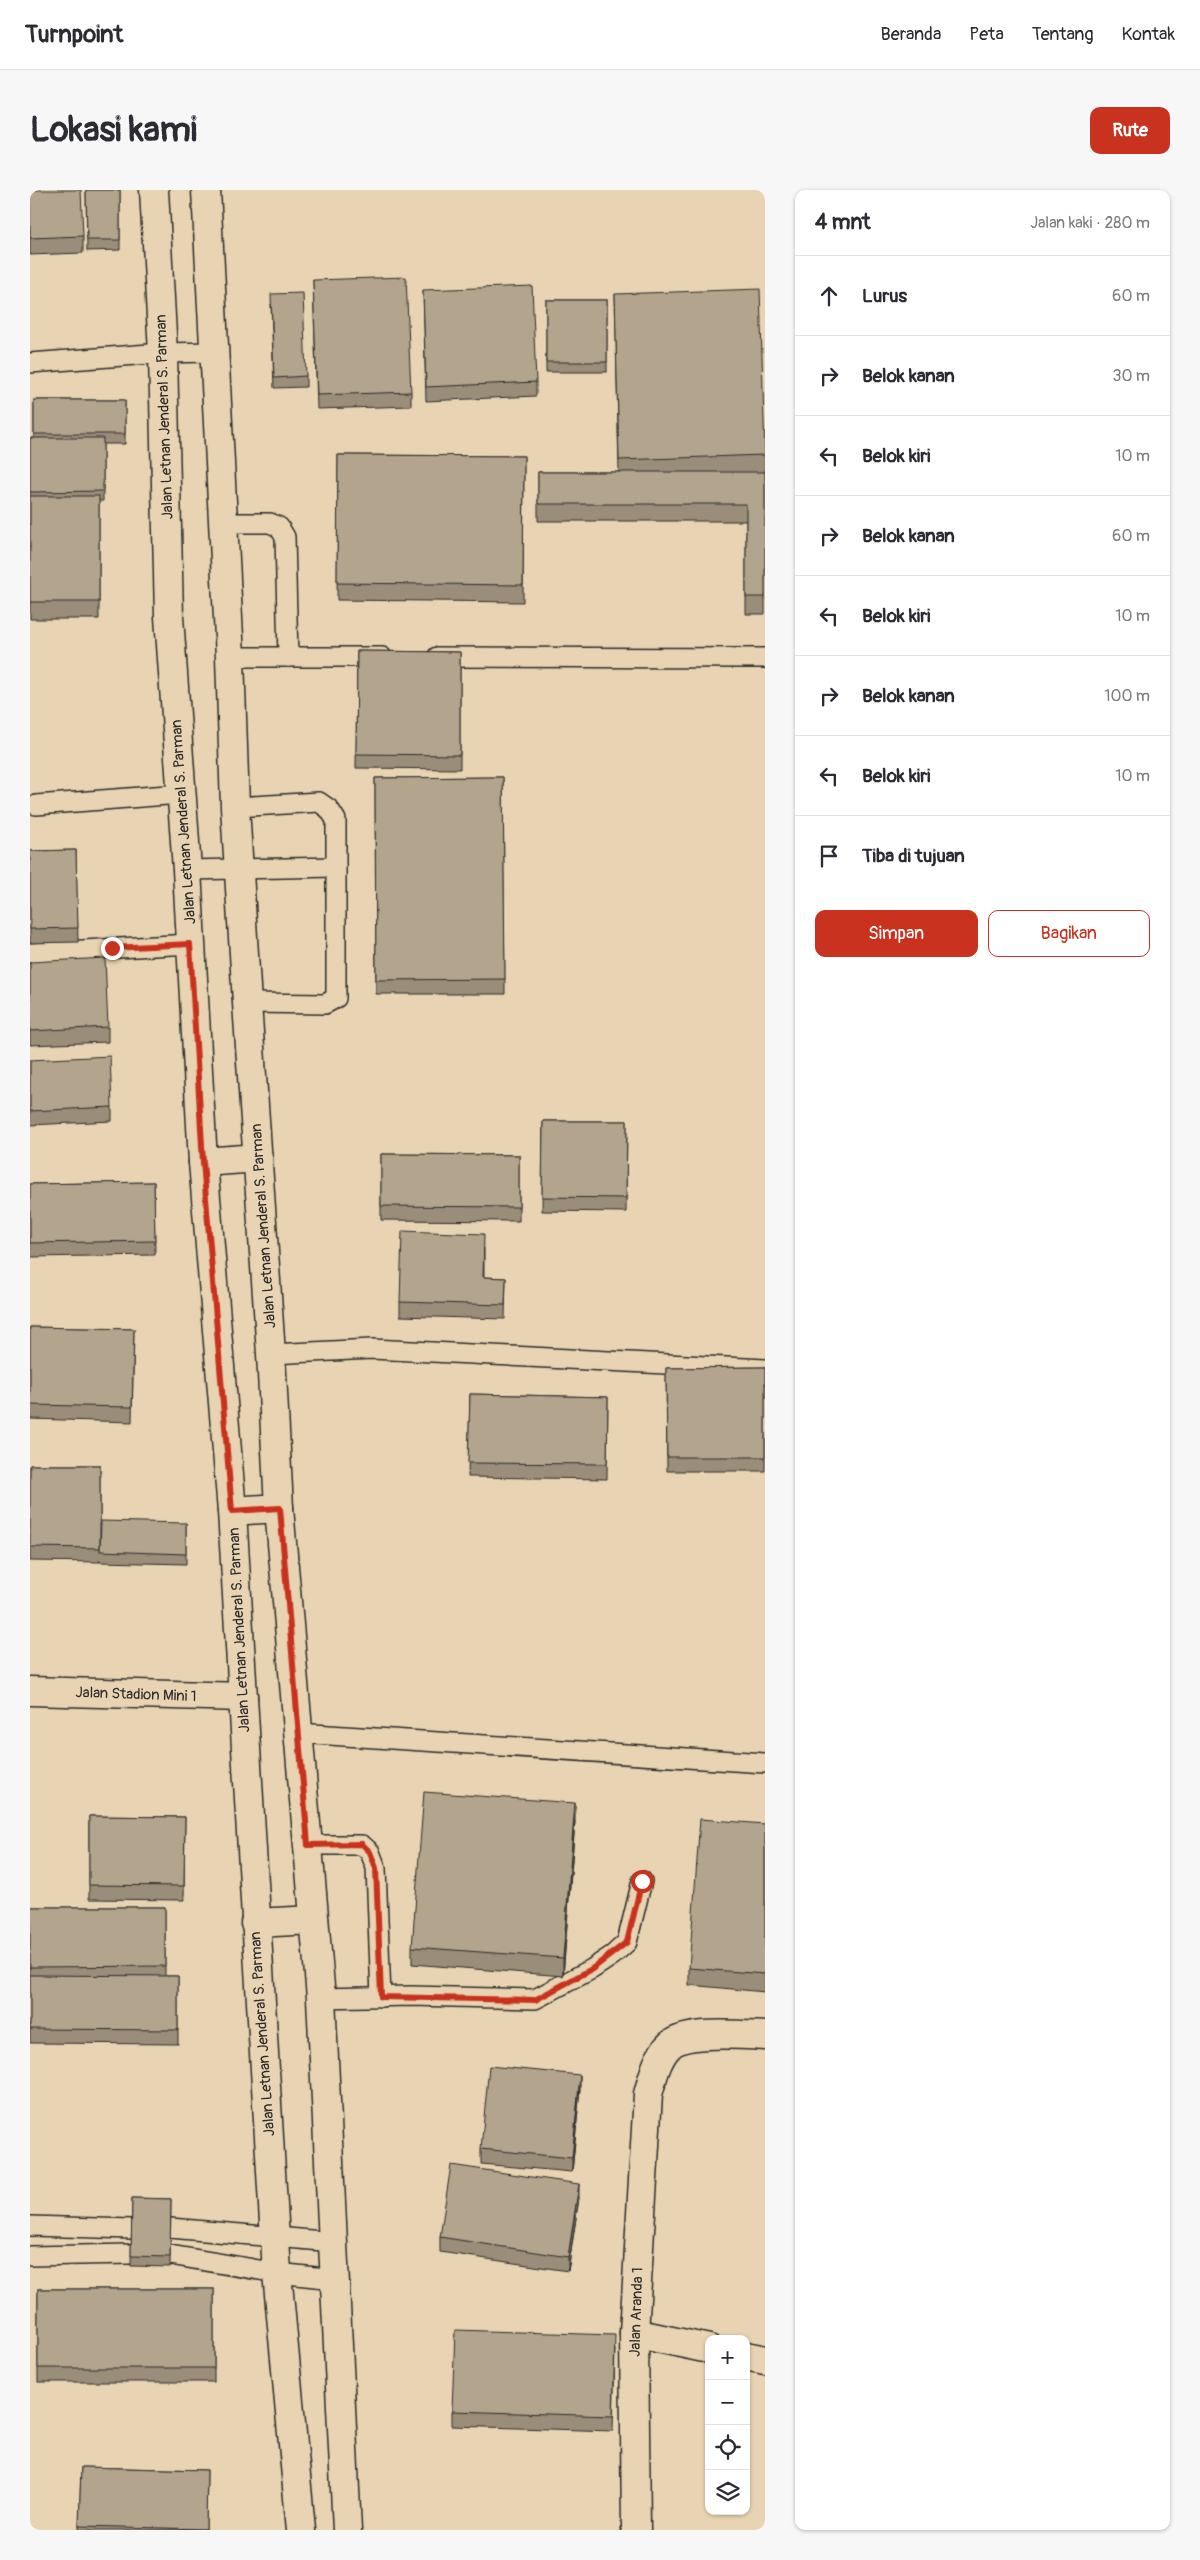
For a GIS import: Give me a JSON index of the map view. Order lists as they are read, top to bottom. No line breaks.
{"streets":{"street":["Jalan Letnan Jenderal S. Parman","Jalan Stadion Mini 1","Jalan Aranda 1"]},"crossings":[["Jalan Letnan Jenderal S. Parman","Jalan Stadion Mini 1"]],"page":{"header":"Turnpoint","nav":["Beranda","Peta","Tentang","Kontak"],"buttons":["Rute",["Simpan","Bagikan"]],"title":"Lokasi kami","heading":["4 mnt","Jalan kaki · 280 m"],"list":[["Lurus","60 m"],["Belok kanan","30 m"],["Belok kiri","10 m"],["Belok kanan","60 m"],["Belok kiri","10 m"],["Belok kanan","100 m"],["Belok kiri","10 m"],"Tiba di tujuan"],"map_buttons":["+","−"]}}
